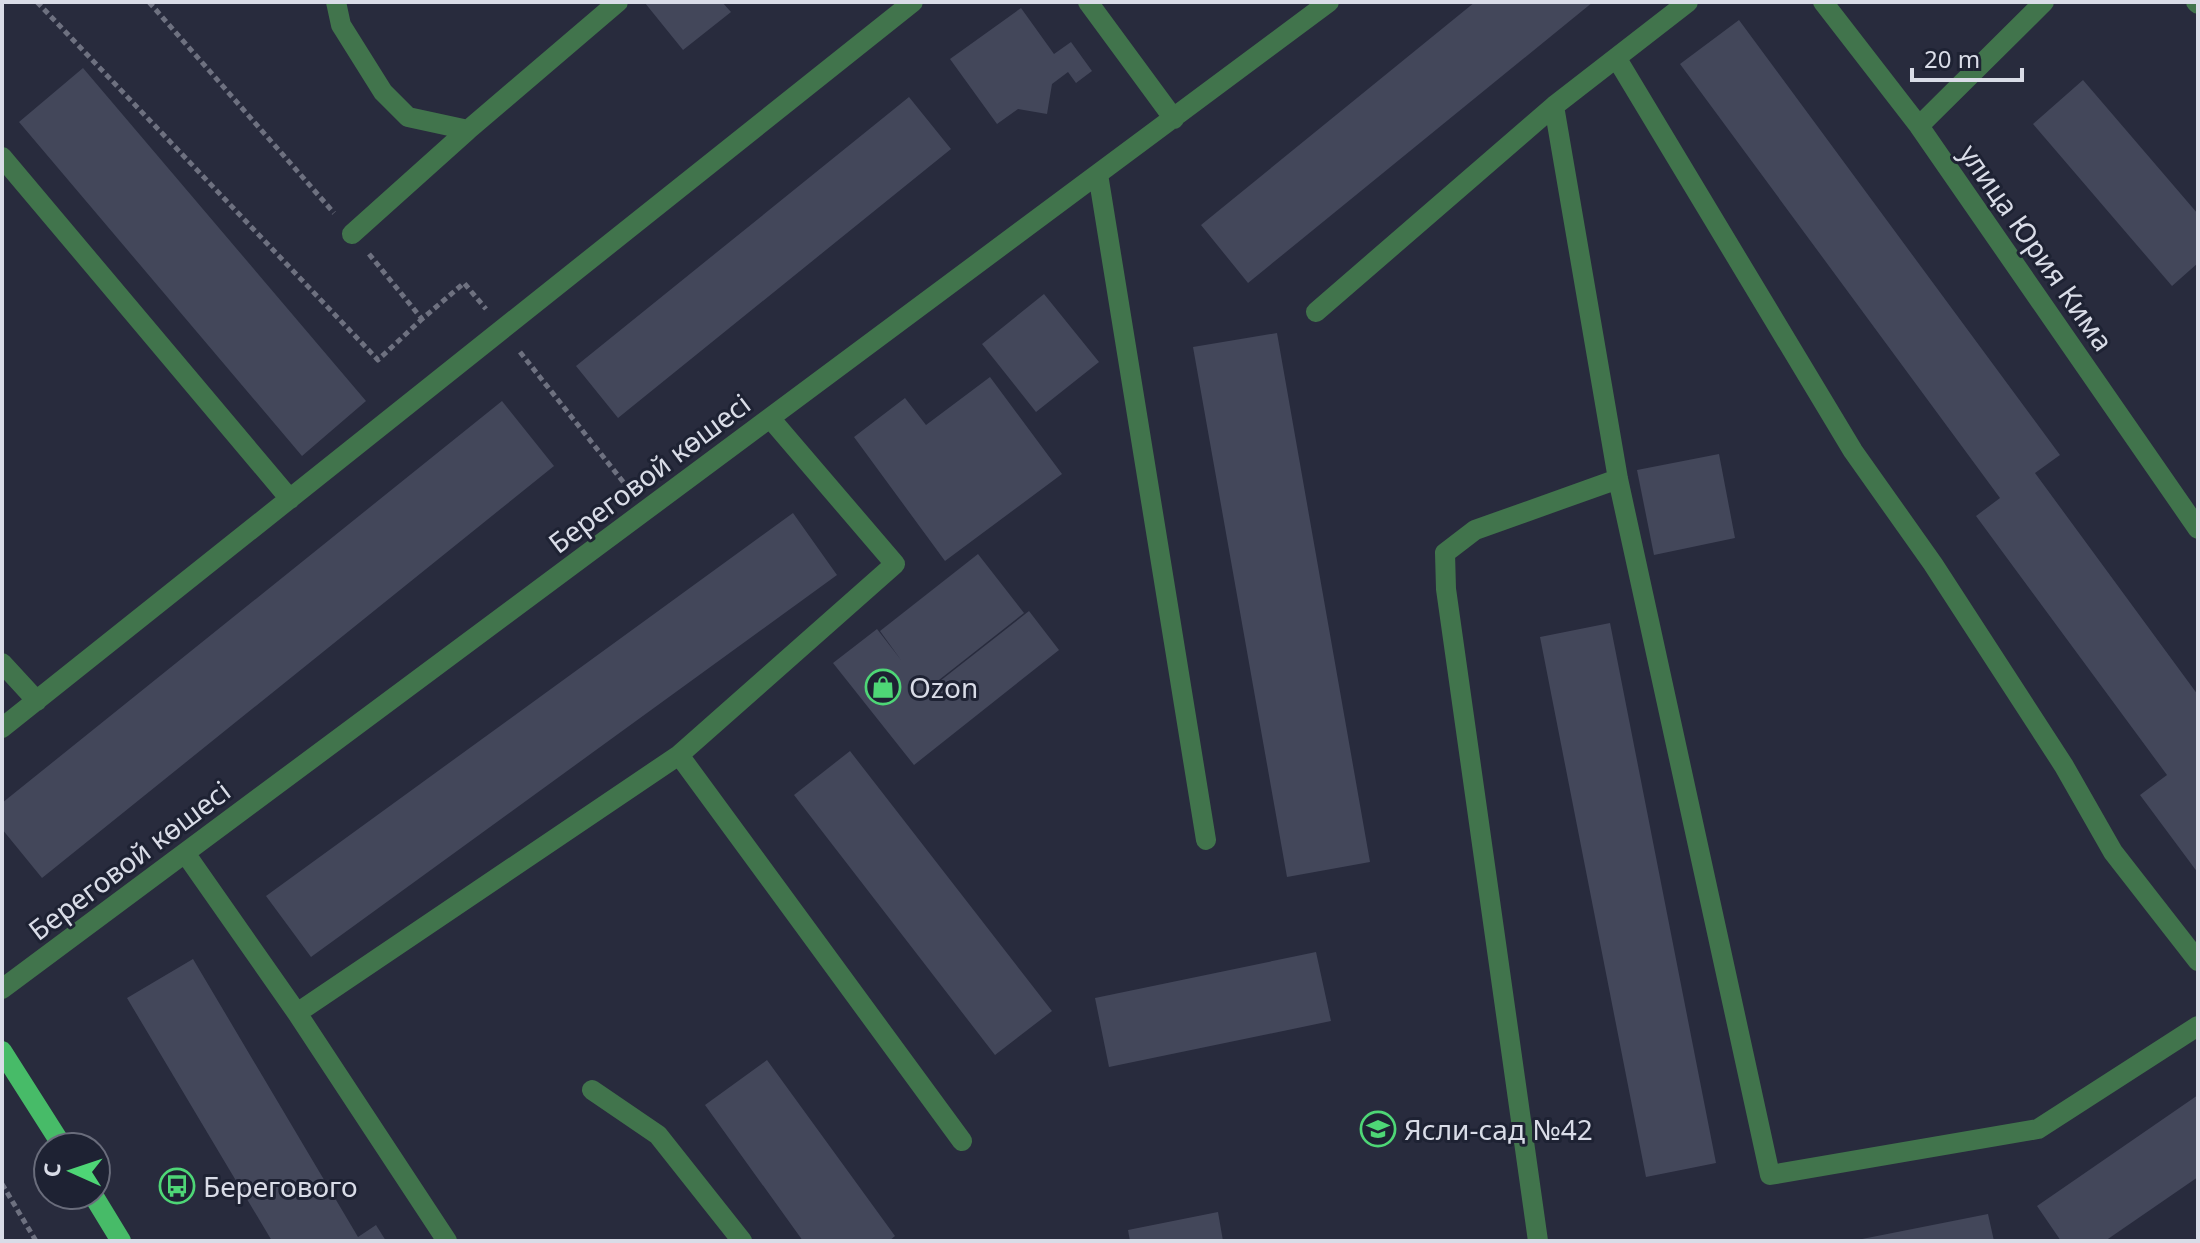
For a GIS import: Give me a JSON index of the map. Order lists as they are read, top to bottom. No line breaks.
{"streets":{"street":["улица Юрия Кима","Береговой көшесі"]},"places":{"shop":["Ozon"],"school or university":["Ясли-сад №42"],"bus stop":["Берегового"]},"scale_bar":"20 m","north":"left"}
